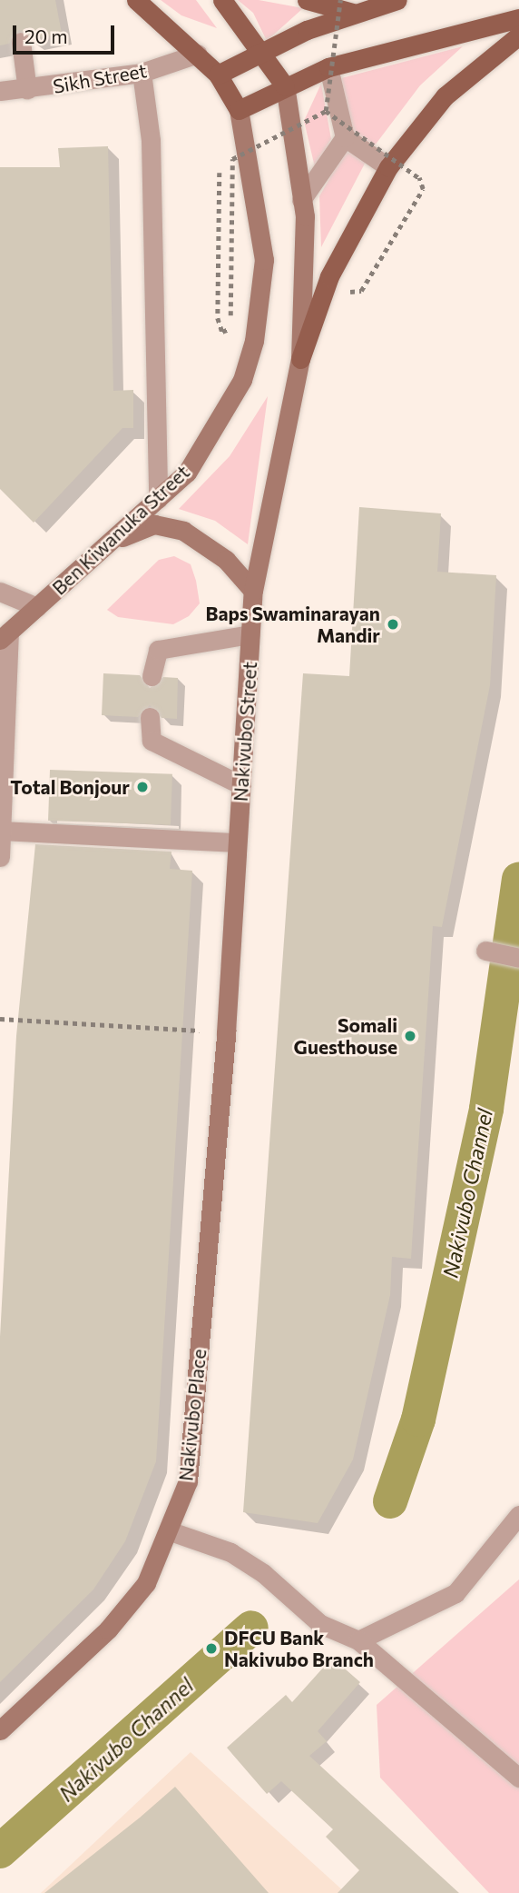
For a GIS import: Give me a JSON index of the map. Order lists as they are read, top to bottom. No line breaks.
{"streets":{"main road":["Ben Kiwanuka Street","Nakivubo Street","Nakivubo Place"],"street":["Sikh Street"]},"crossings":[["Nakivubo Street","Nakivubo Place"]],"water":["Nakivubo Channel"],"places":["Baps Swaminarayan Mandir","Total Bonjour","Somali Guesthouse","DFCU Bank Nakivubo Branch"],"scale_bar":"20 m"}
